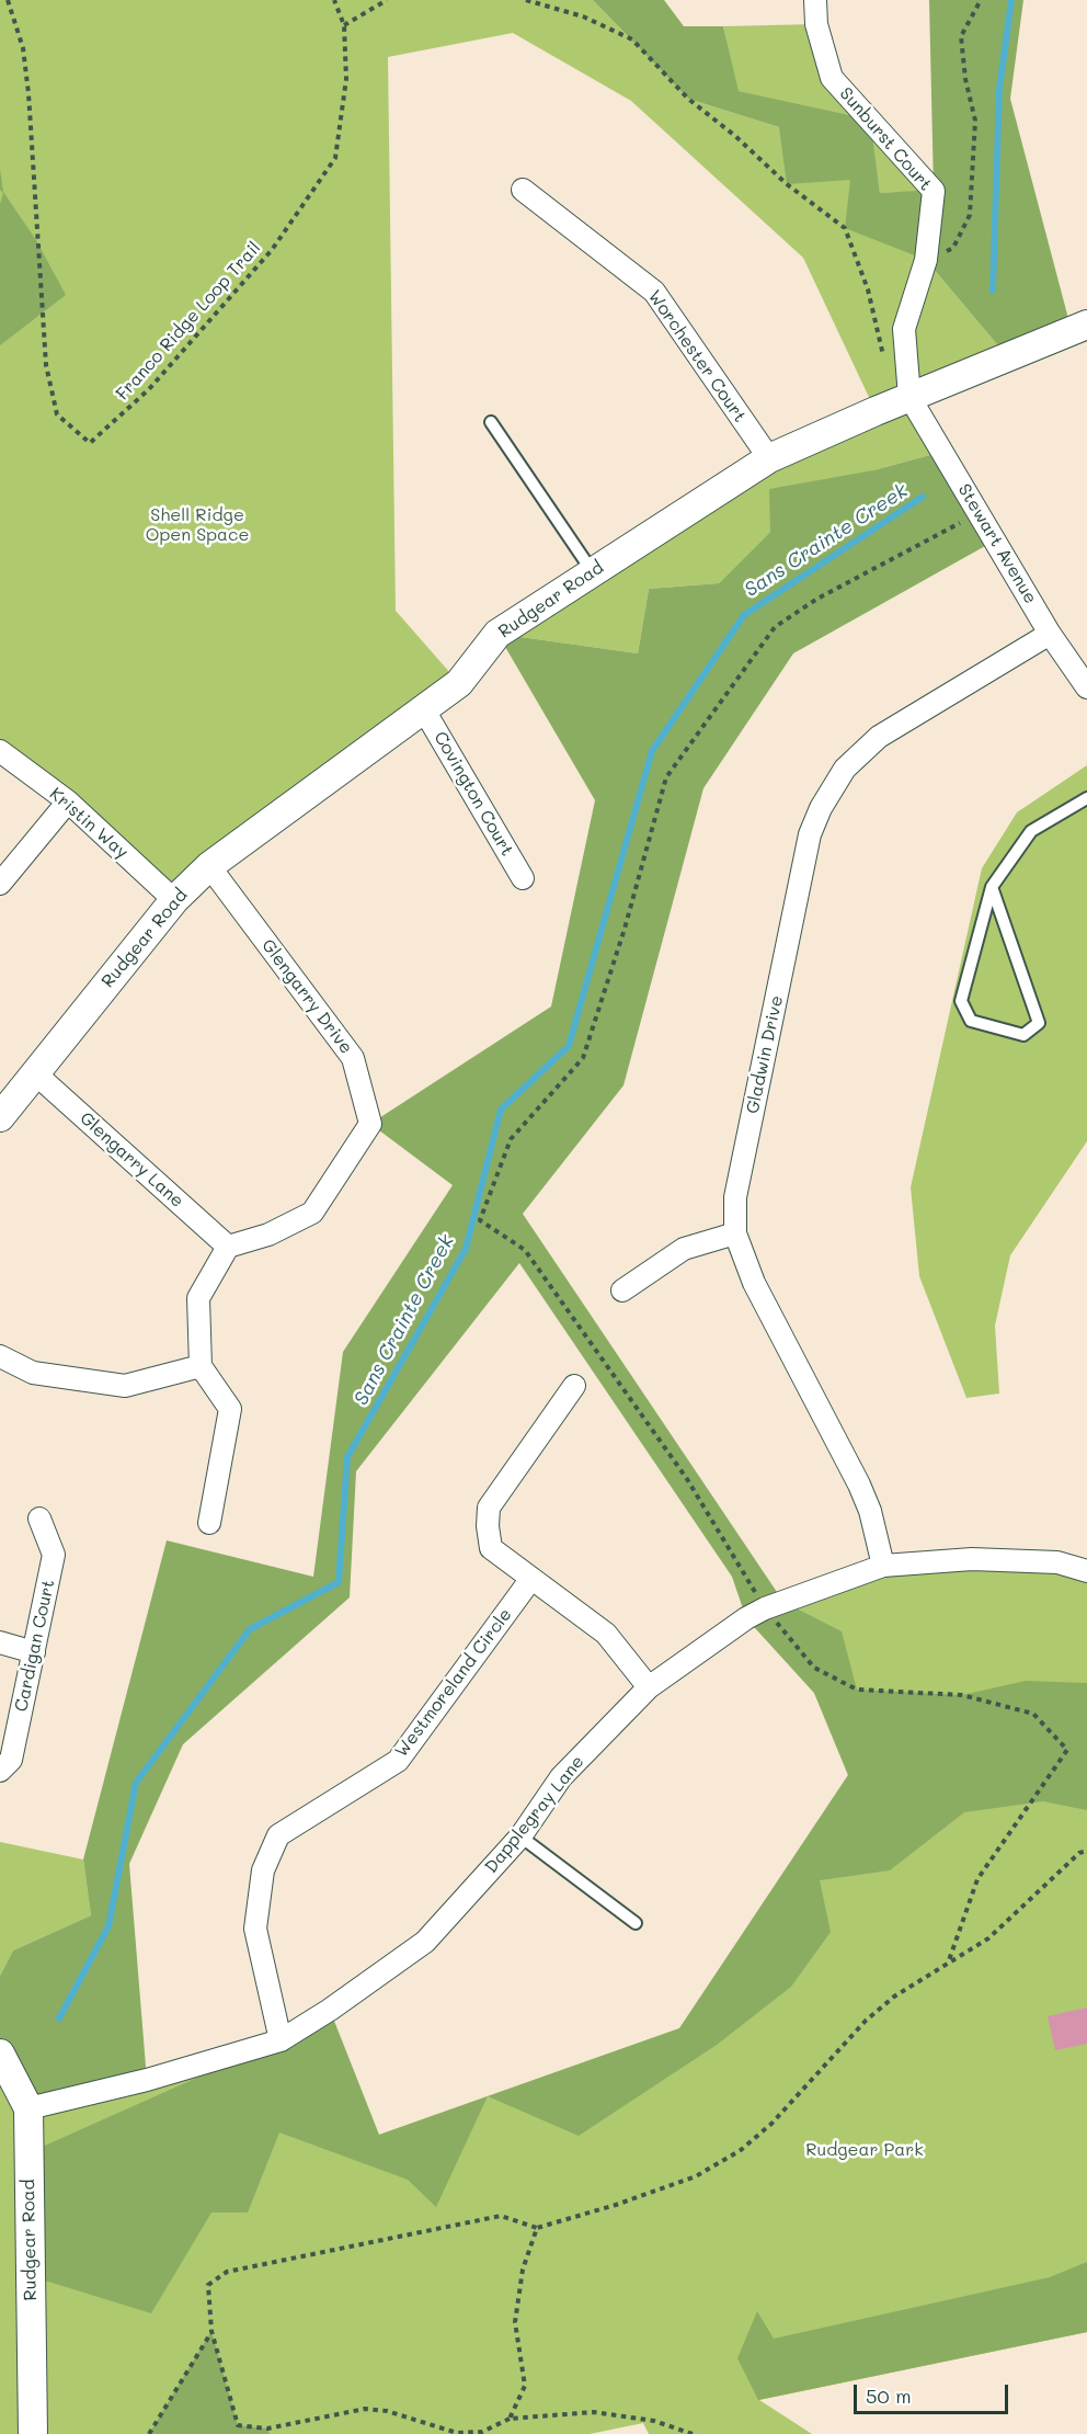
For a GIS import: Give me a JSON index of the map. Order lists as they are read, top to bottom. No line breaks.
{"streets":{"street":["Sunburst Court","Worchester Court","Stewart Avenue","Rudgear Road","Covington Court","Kristin Way","Glengarry Drive","Gladwin Drive","Glengarry Lane","Cardigan Court","Westmoreland Circle","Dapplegray Lane"],"path":["Franco Ridge Loop Trail"]},"crossings":[["Sunburst Court","Stewart Avenue"],["Sunburst Court","Rudgear Road"],["Worchester Court","Rudgear Road"],["Stewart Avenue","Rudgear Road"],["Stewart Avenue","Gladwin Drive"],["Rudgear Road","Covington Court"],["Rudgear Road","Kristin Way"],["Rudgear Road","Glengarry Drive"],["Rudgear Road","Glengarry Lane"],["Rudgear Road","Dapplegray Lane"],["Glengarry Drive","Glengarry Lane"],["Gladwin Drive","Dapplegray Lane"],["Westmoreland Circle","Dapplegray Lane"]],"water":["Sans Crainte Creek"],"parks":["Shell Ridge Open Space","Rudgear Park"],"scale_bar":"50 m"}
